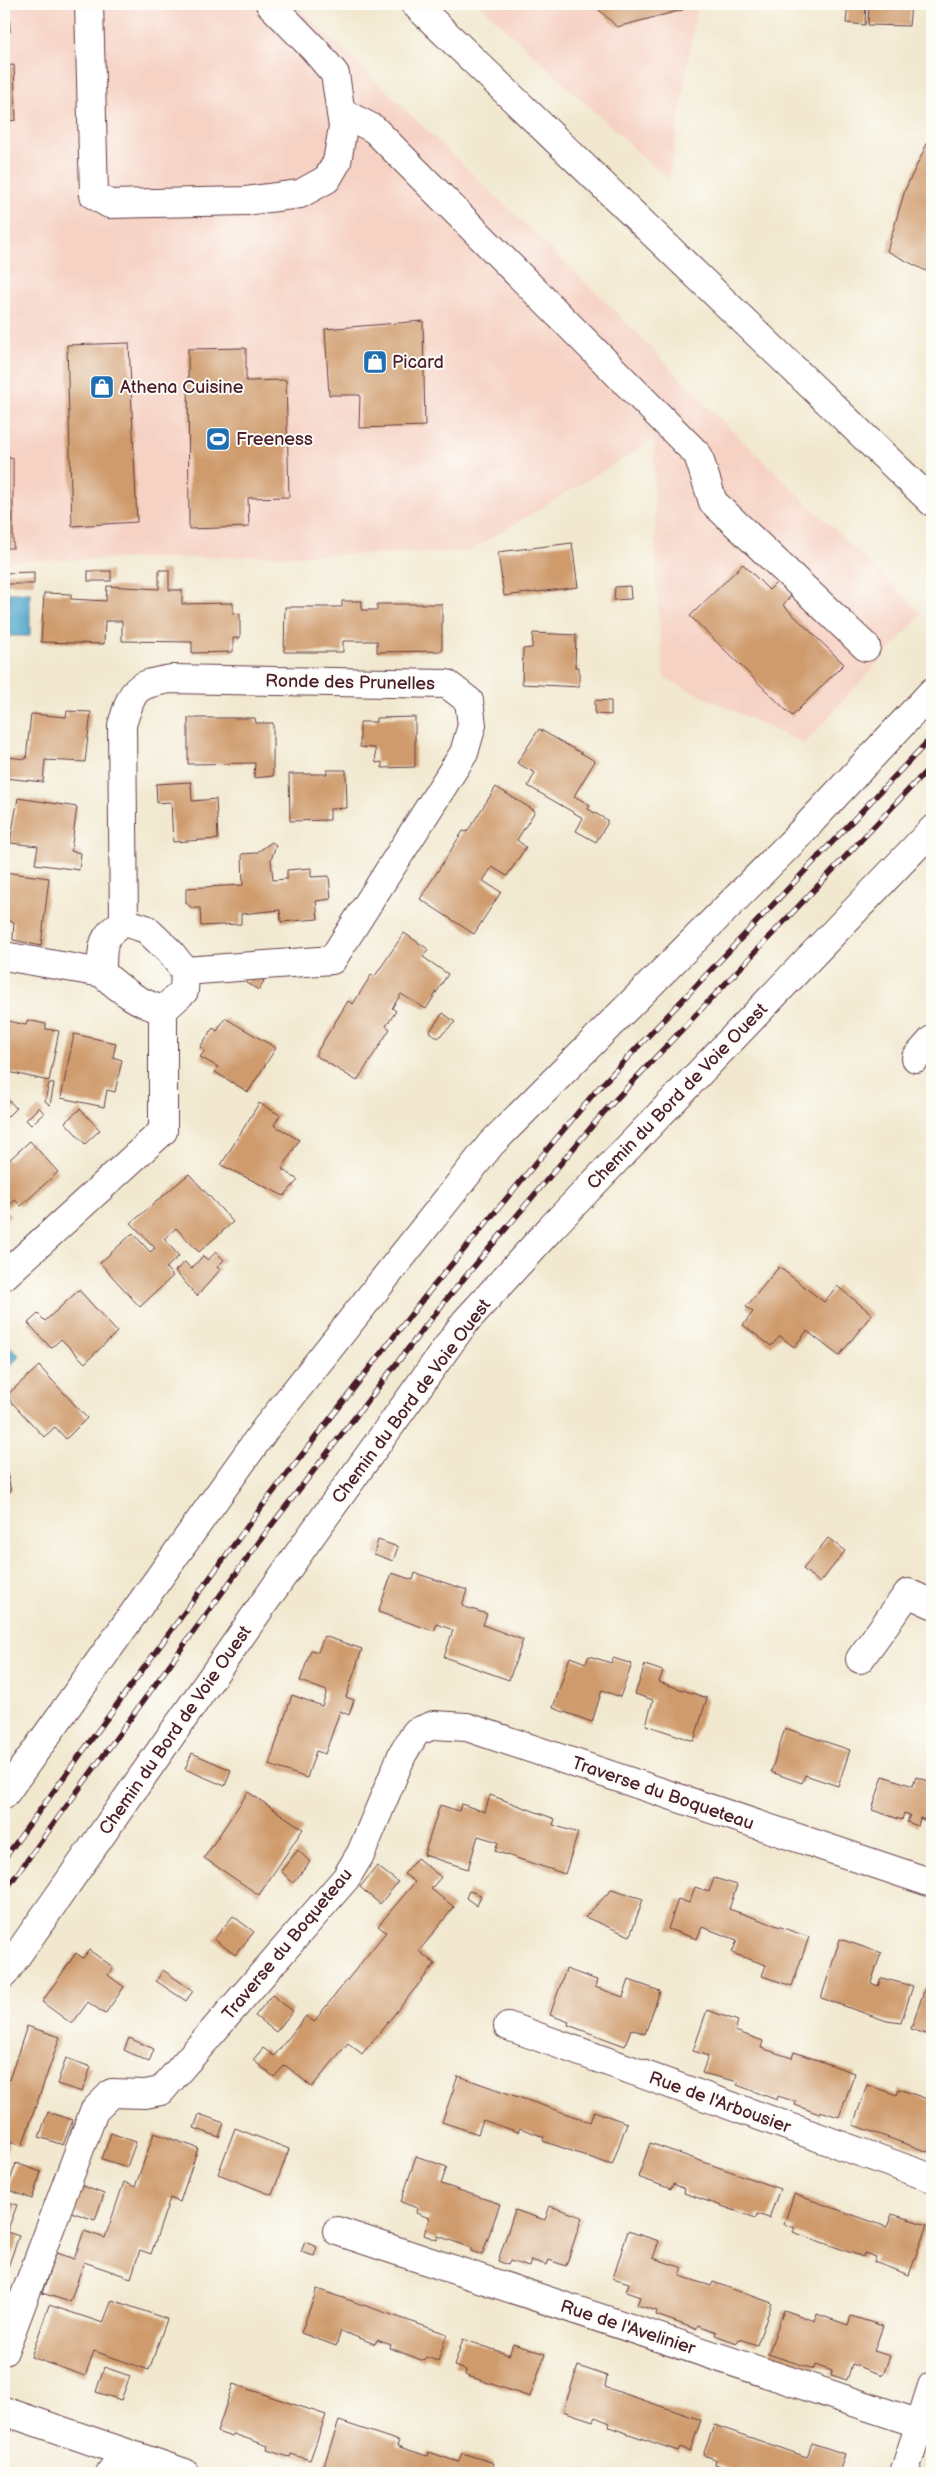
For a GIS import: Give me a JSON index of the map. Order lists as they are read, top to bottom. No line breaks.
{"streets":{"street":["Ronde des Prunelles","Chemin du Bord de Voie Ouest","Traverse du Boqueteau","Rue de l'Arbousier","Rue de l'Avelinier"]},"places":{"shop":["Picard","Athena Cuisine"],"sports":["Freeness"]}}
